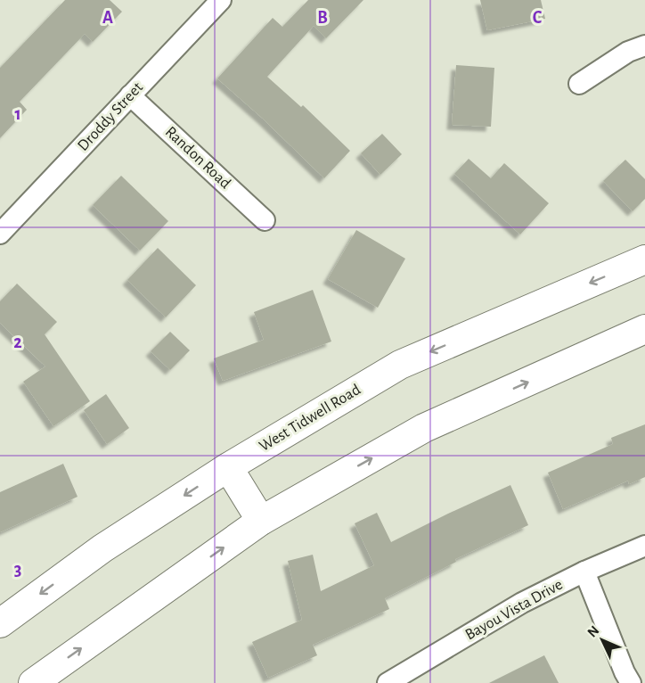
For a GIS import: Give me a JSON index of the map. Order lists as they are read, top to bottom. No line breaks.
{"streets":{"main road":["West Tidwell Road"],"street":["Droddy Street","Randon Road","Bayou Vista Drive"]},"crossings":[["Droddy Street","Randon Road"]],"north":"top left","grid":{"columns":["A","B","C"],"rows":["1","2","3"]}}
